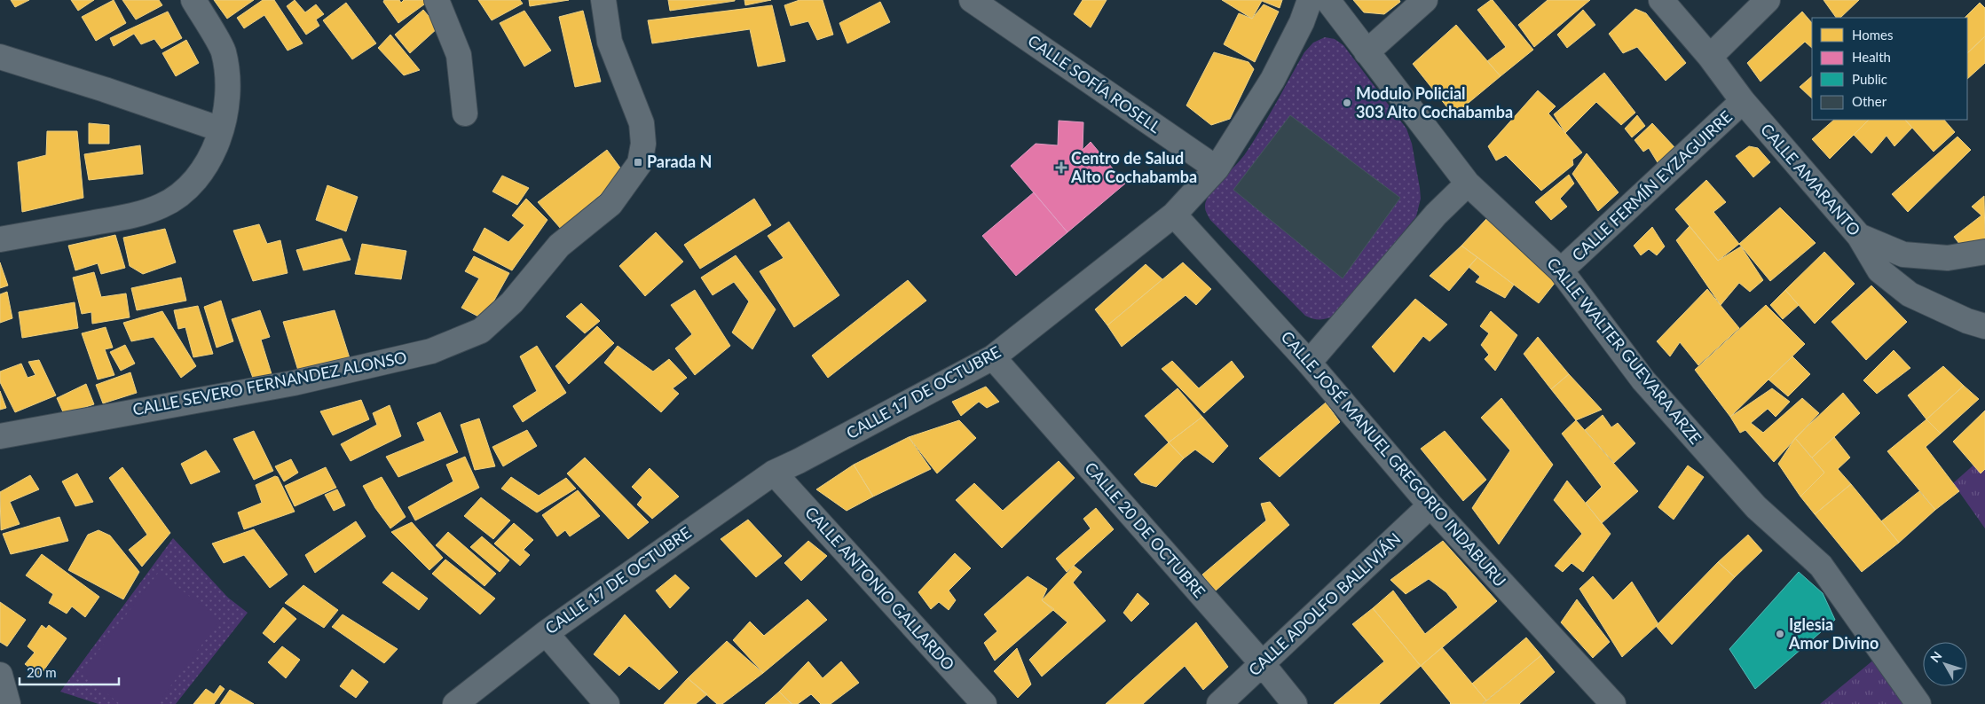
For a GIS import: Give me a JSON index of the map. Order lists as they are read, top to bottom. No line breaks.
{"streets":{"street":["CALLE SOFÍA ROSELL","CALLE AMARANTO","CALLE FERMÍN EYZAGUIRRE","CALLE WALTER GUEVARA ARZE","CALLE SEVERO FERNANDEZ ALONSO","CALLE 17 DE OCTUBRE","CALLE JOSÉ MANUEL GREGORIO INDABURU","CALLE 20 DE OCTUBRE","CALLE ANTONIO GALLARDO","CALLE ADOLFO BALLIVIÁN"]},"crossings":[["CALLE SOFÍA ROSELL","CALLE 17 DE OCTUBRE"],["CALLE AMARANTO","CALLE FERMÍN EYZAGUIRRE"],["CALLE FERMÍN EYZAGUIRRE","CALLE WALTER GUEVARA ARZE"],["CALLE 17 DE OCTUBRE","CALLE JOSÉ MANUEL GREGORIO INDABURU"],["CALLE 17 DE OCTUBRE","CALLE 20 DE OCTUBRE"],["CALLE 17 DE OCTUBRE","CALLE ANTONIO GALLARDO"],["CALLE JOSÉ MANUEL GREGORIO INDABURU","CALLE ADOLFO BALLIVIÁN"],["CALLE 20 DE OCTUBRE","CALLE ADOLFO BALLIVIÁN"]],"places":{"other":["Modulo Policial 303 Alto Cochabamba","Iglesia Amor Divino"],"transit":["Parada N"],"health":["Centro de Salud Alto Cochabamba"]},"legend":["Homes","Health","Public","Other"],"scale_bar":"20 m","north":"top left"}
